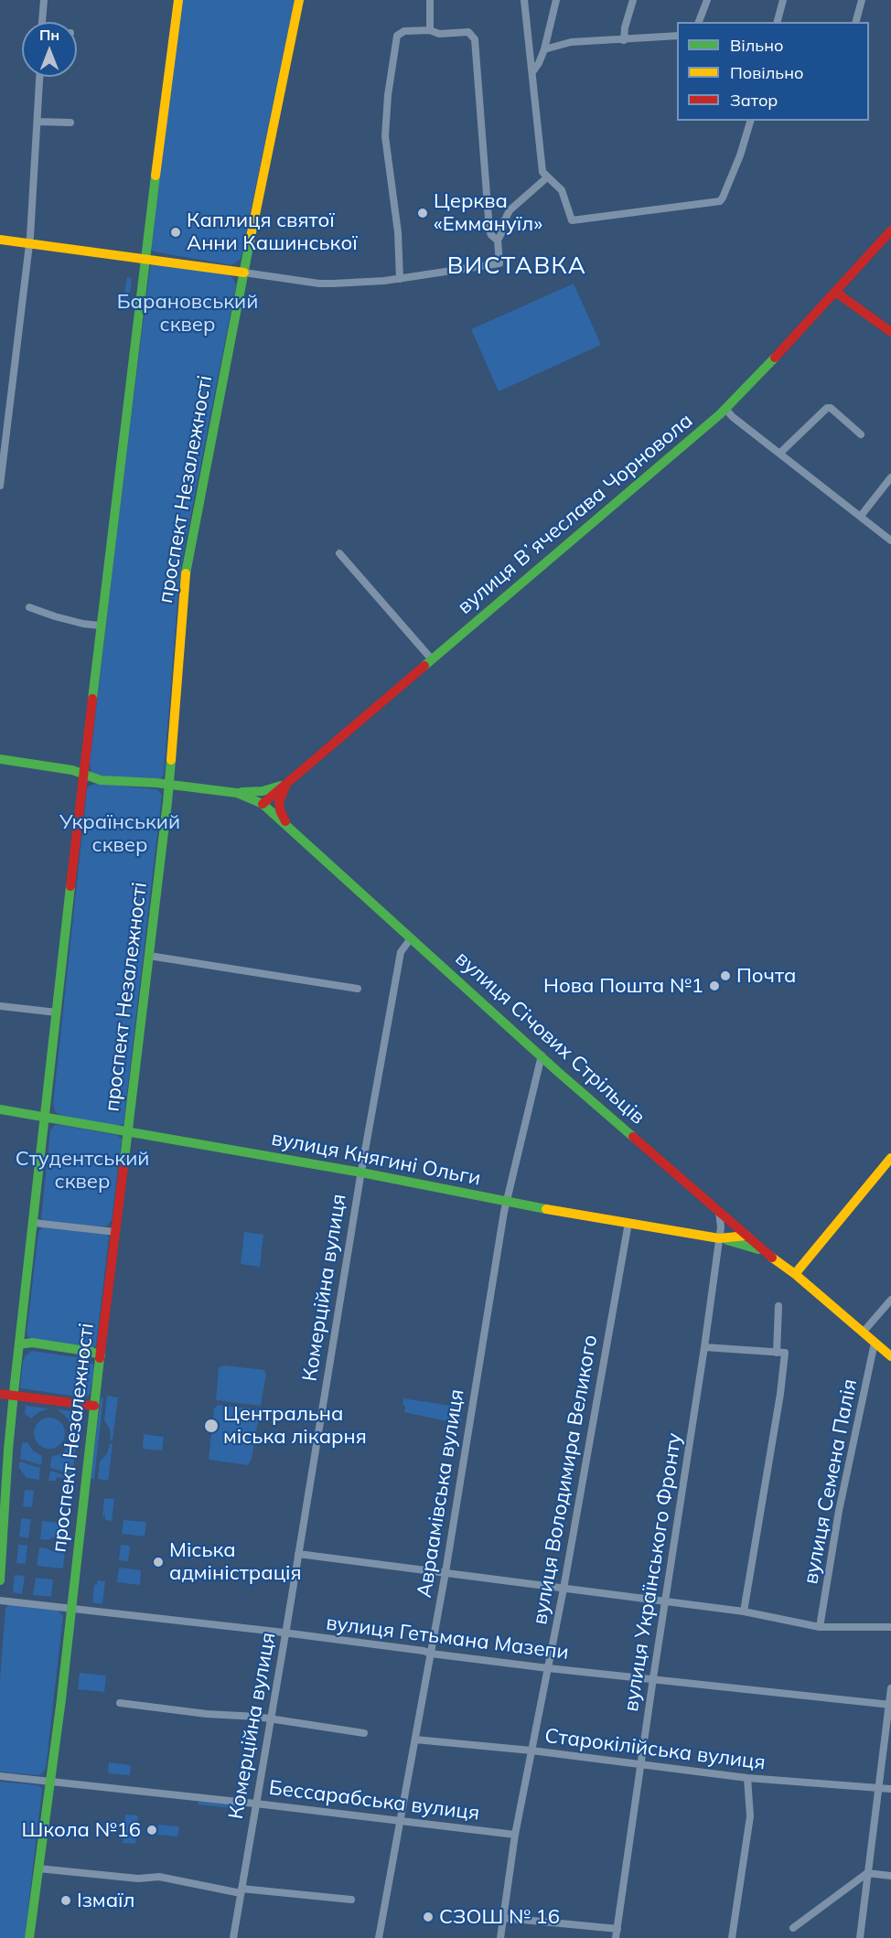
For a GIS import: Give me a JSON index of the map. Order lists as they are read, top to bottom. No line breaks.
{"streets":{"main road":["проспект Незалежності","вулиця Вʼячеслава Чорновола","вулиця Січових Стрільців","вулиця Княгині Ольги"],"street":["Комерційна вулиця","вулиця Володимира Великого","вулиця Семена Палія","Авраамівська вулиця","вулиця Українського Фронту","вулиця Гетьмана Мазепи","Старокілійська вулиця","Бессарабська вулиця"]},"crossings":[["проспект Незалежності","вулиця Січових Стрільців"],["проспект Незалежності","вулиця Княгині Ольги"],["проспект Незалежності","вулиця Гетьмана Мазепи"],["проспект Незалежності","Бессарабська вулиця"],["вулиця Вʼячеслава Чорновола","вулиця Січових Стрільців"],["вулиця Січових Стрільців","вулиця Княгині Ольги"],["вулиця Січових Стрільців","Комерційна вулиця"],["вулиця Січових Стрільців","вулиця Семена Палія"],["вулиця Січових Стрільців","Авраамівська вулиця"],["вулиця Січових Стрільців","вулиця Українського Фронту"],["вулиця Княгині Ольги","Комерційна вулиця"],["вулиця Княгині Ольги","вулиця Володимира Великого"],["вулиця Княгині Ольги","Авраамівська вулиця"],["вулиця Княгині Ольги","вулиця Українського Фронту"],["Комерційна вулиця","вулиця Гетьмана Мазепи"],["Комерційна вулиця","Бессарабська вулиця"],["вулиця Володимира Великого","вулиця Гетьмана Мазепи"],["вулиця Володимира Великого","Старокілійська вулиця"],["вулиця Володимира Великого","Бессарабська вулиця"],["Авраамівська вулиця","вулиця Гетьмана Мазепи"],["Авраамівська вулиця","Старокілійська вулиця"],["Авраамівська вулиця","Бессарабська вулиця"],["вулиця Українського Фронту","вулиця Гетьмана Мазепи"],["вулиця Українського Фронту","Старокілійська вулиця"]],"districts":["ВИСТАВКА"],"parks":["Барановський сквер","Український сквер","Студентський сквер"],"places":["Церква «Еммануїл»","Каплиця cвятої Анни Кашинської","Почта","Нова Пошта №1","Центральна міська лікарня","Міська адміністрація","Школа №16","Ізмаїл","СЗОШ № 16"],"legend":["Вільно","Повільно","Затор"],"north":"top"}
